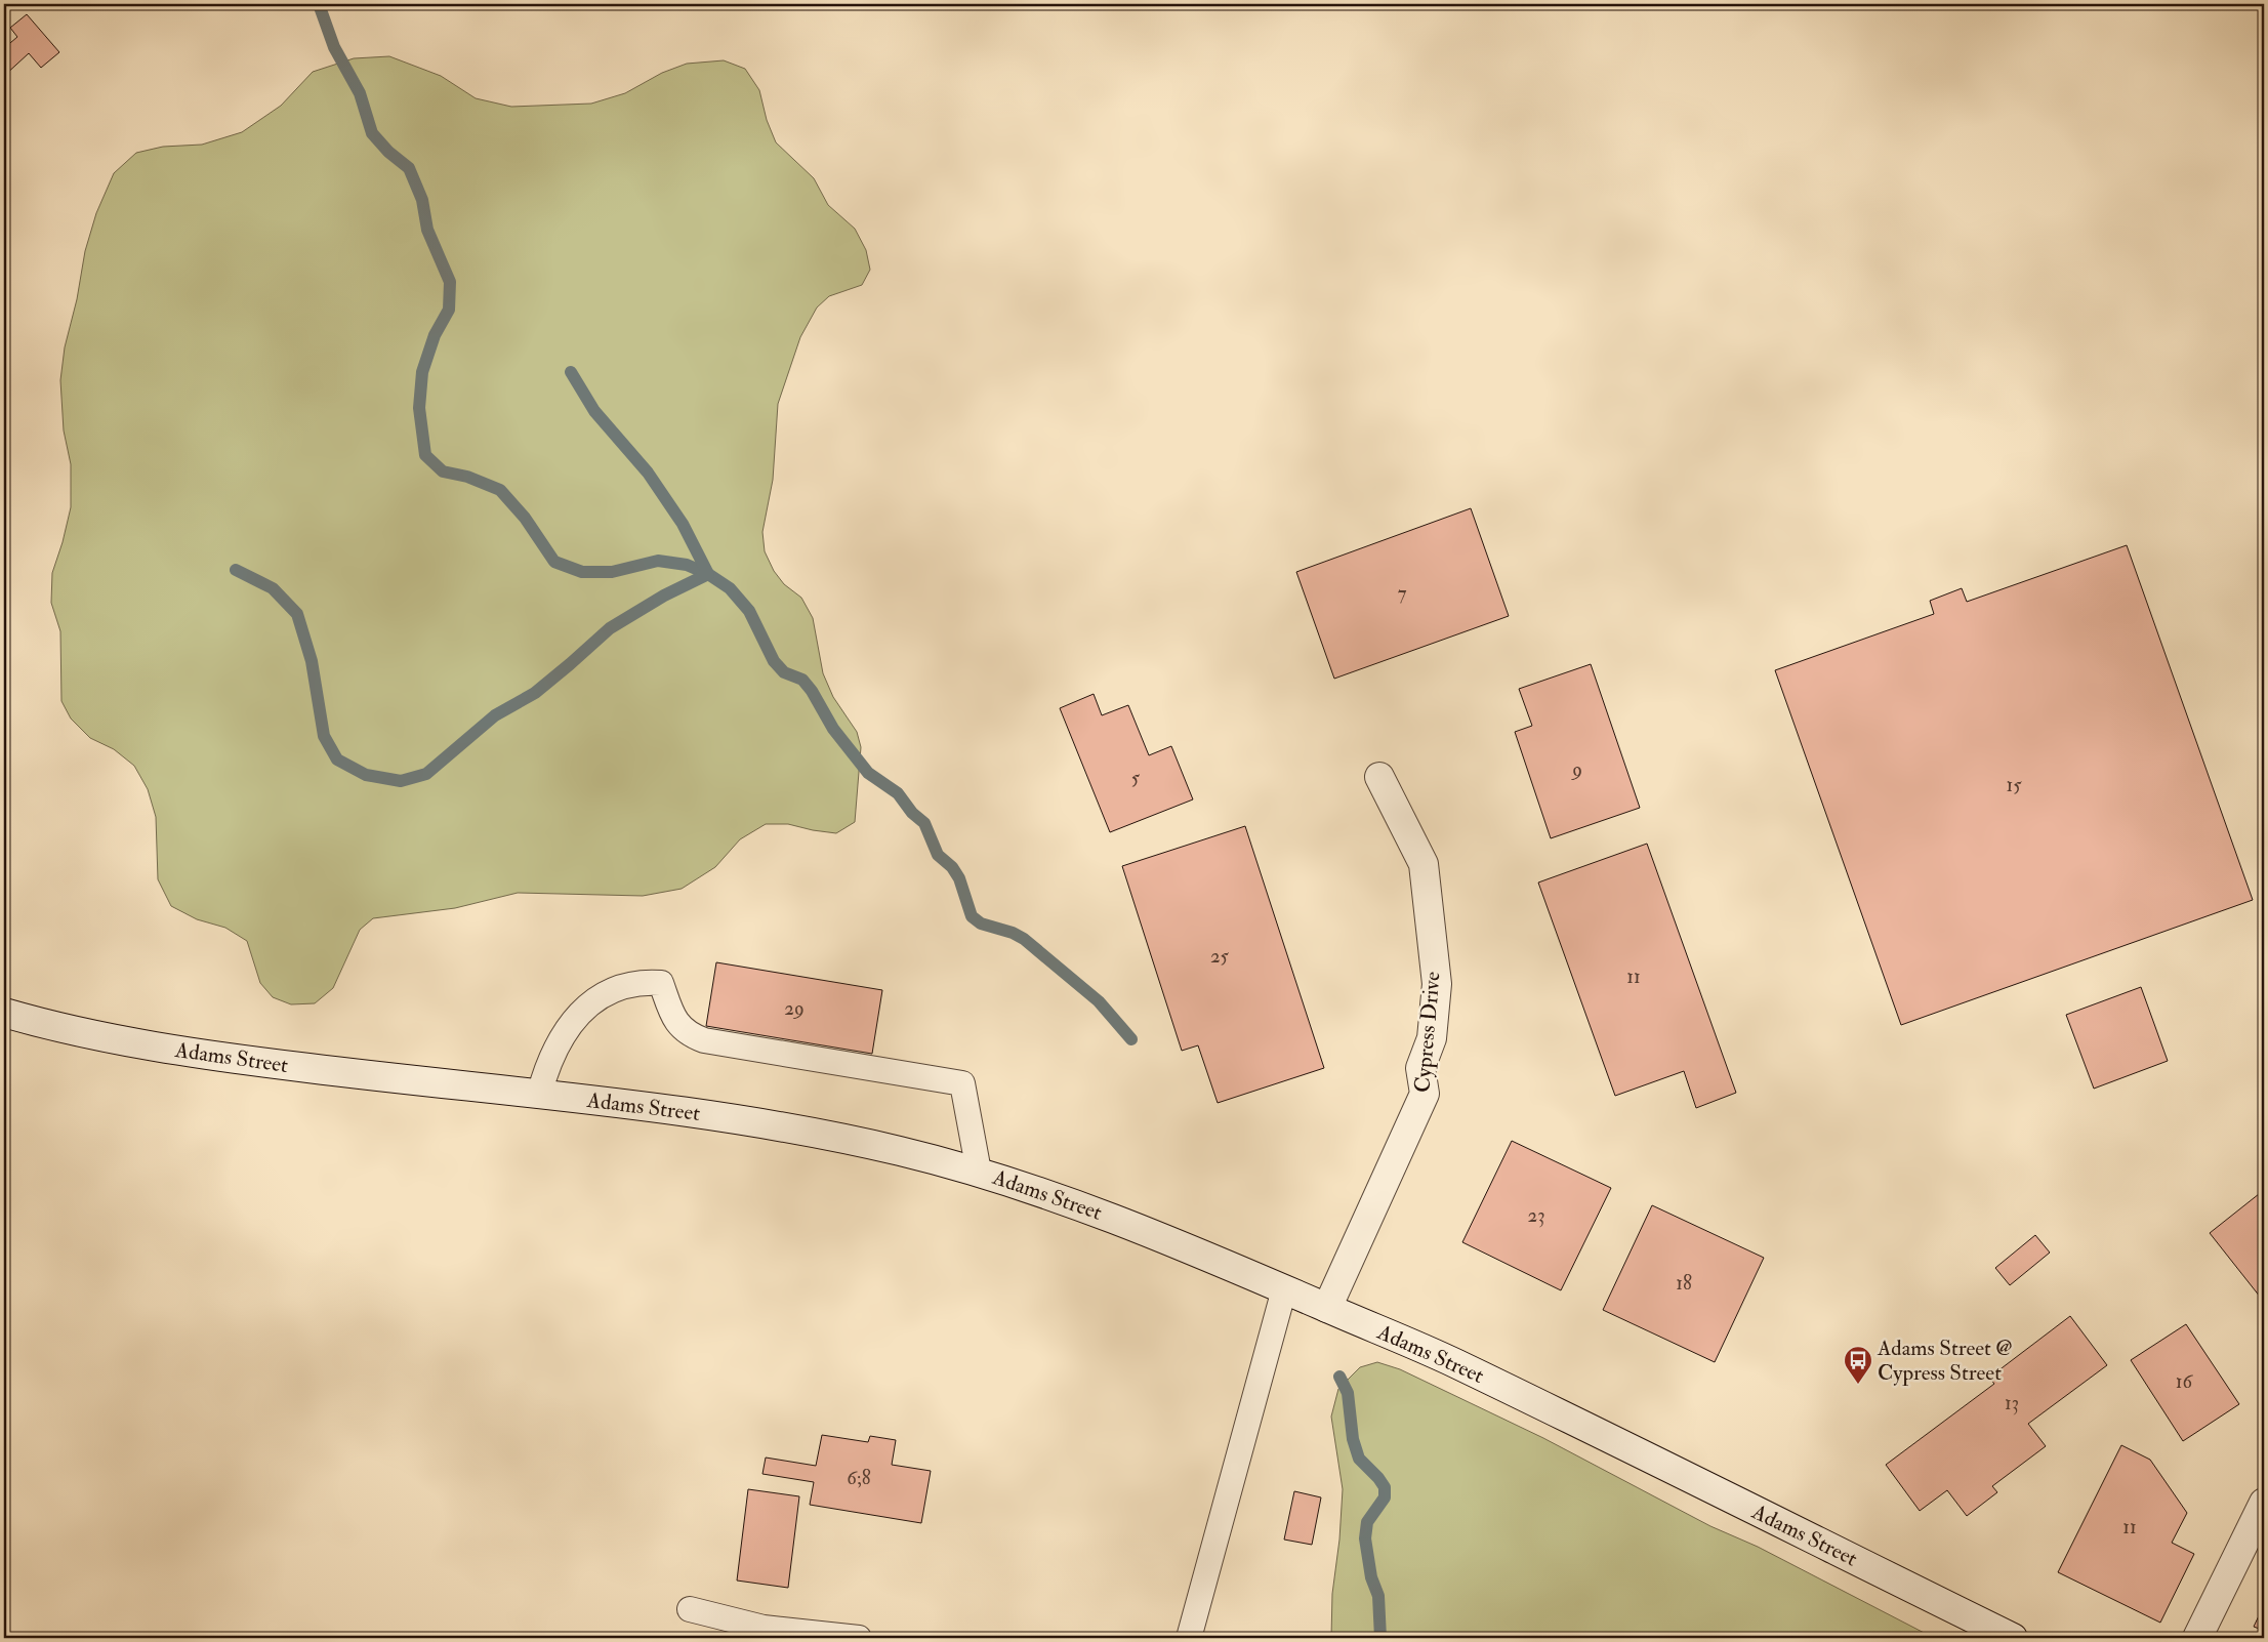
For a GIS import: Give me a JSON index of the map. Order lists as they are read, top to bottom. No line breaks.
{"streets":{"main road":["Cypress Drive","Adams Street"]},"crossings":[["Cypress Drive","Adams Street"]],"places":{"bus stop":["Adams Street @ Cypress Street"]},"house_numbers":["7","9","5","15","25","11","29","23","18","16","13","6;8","11"]}
